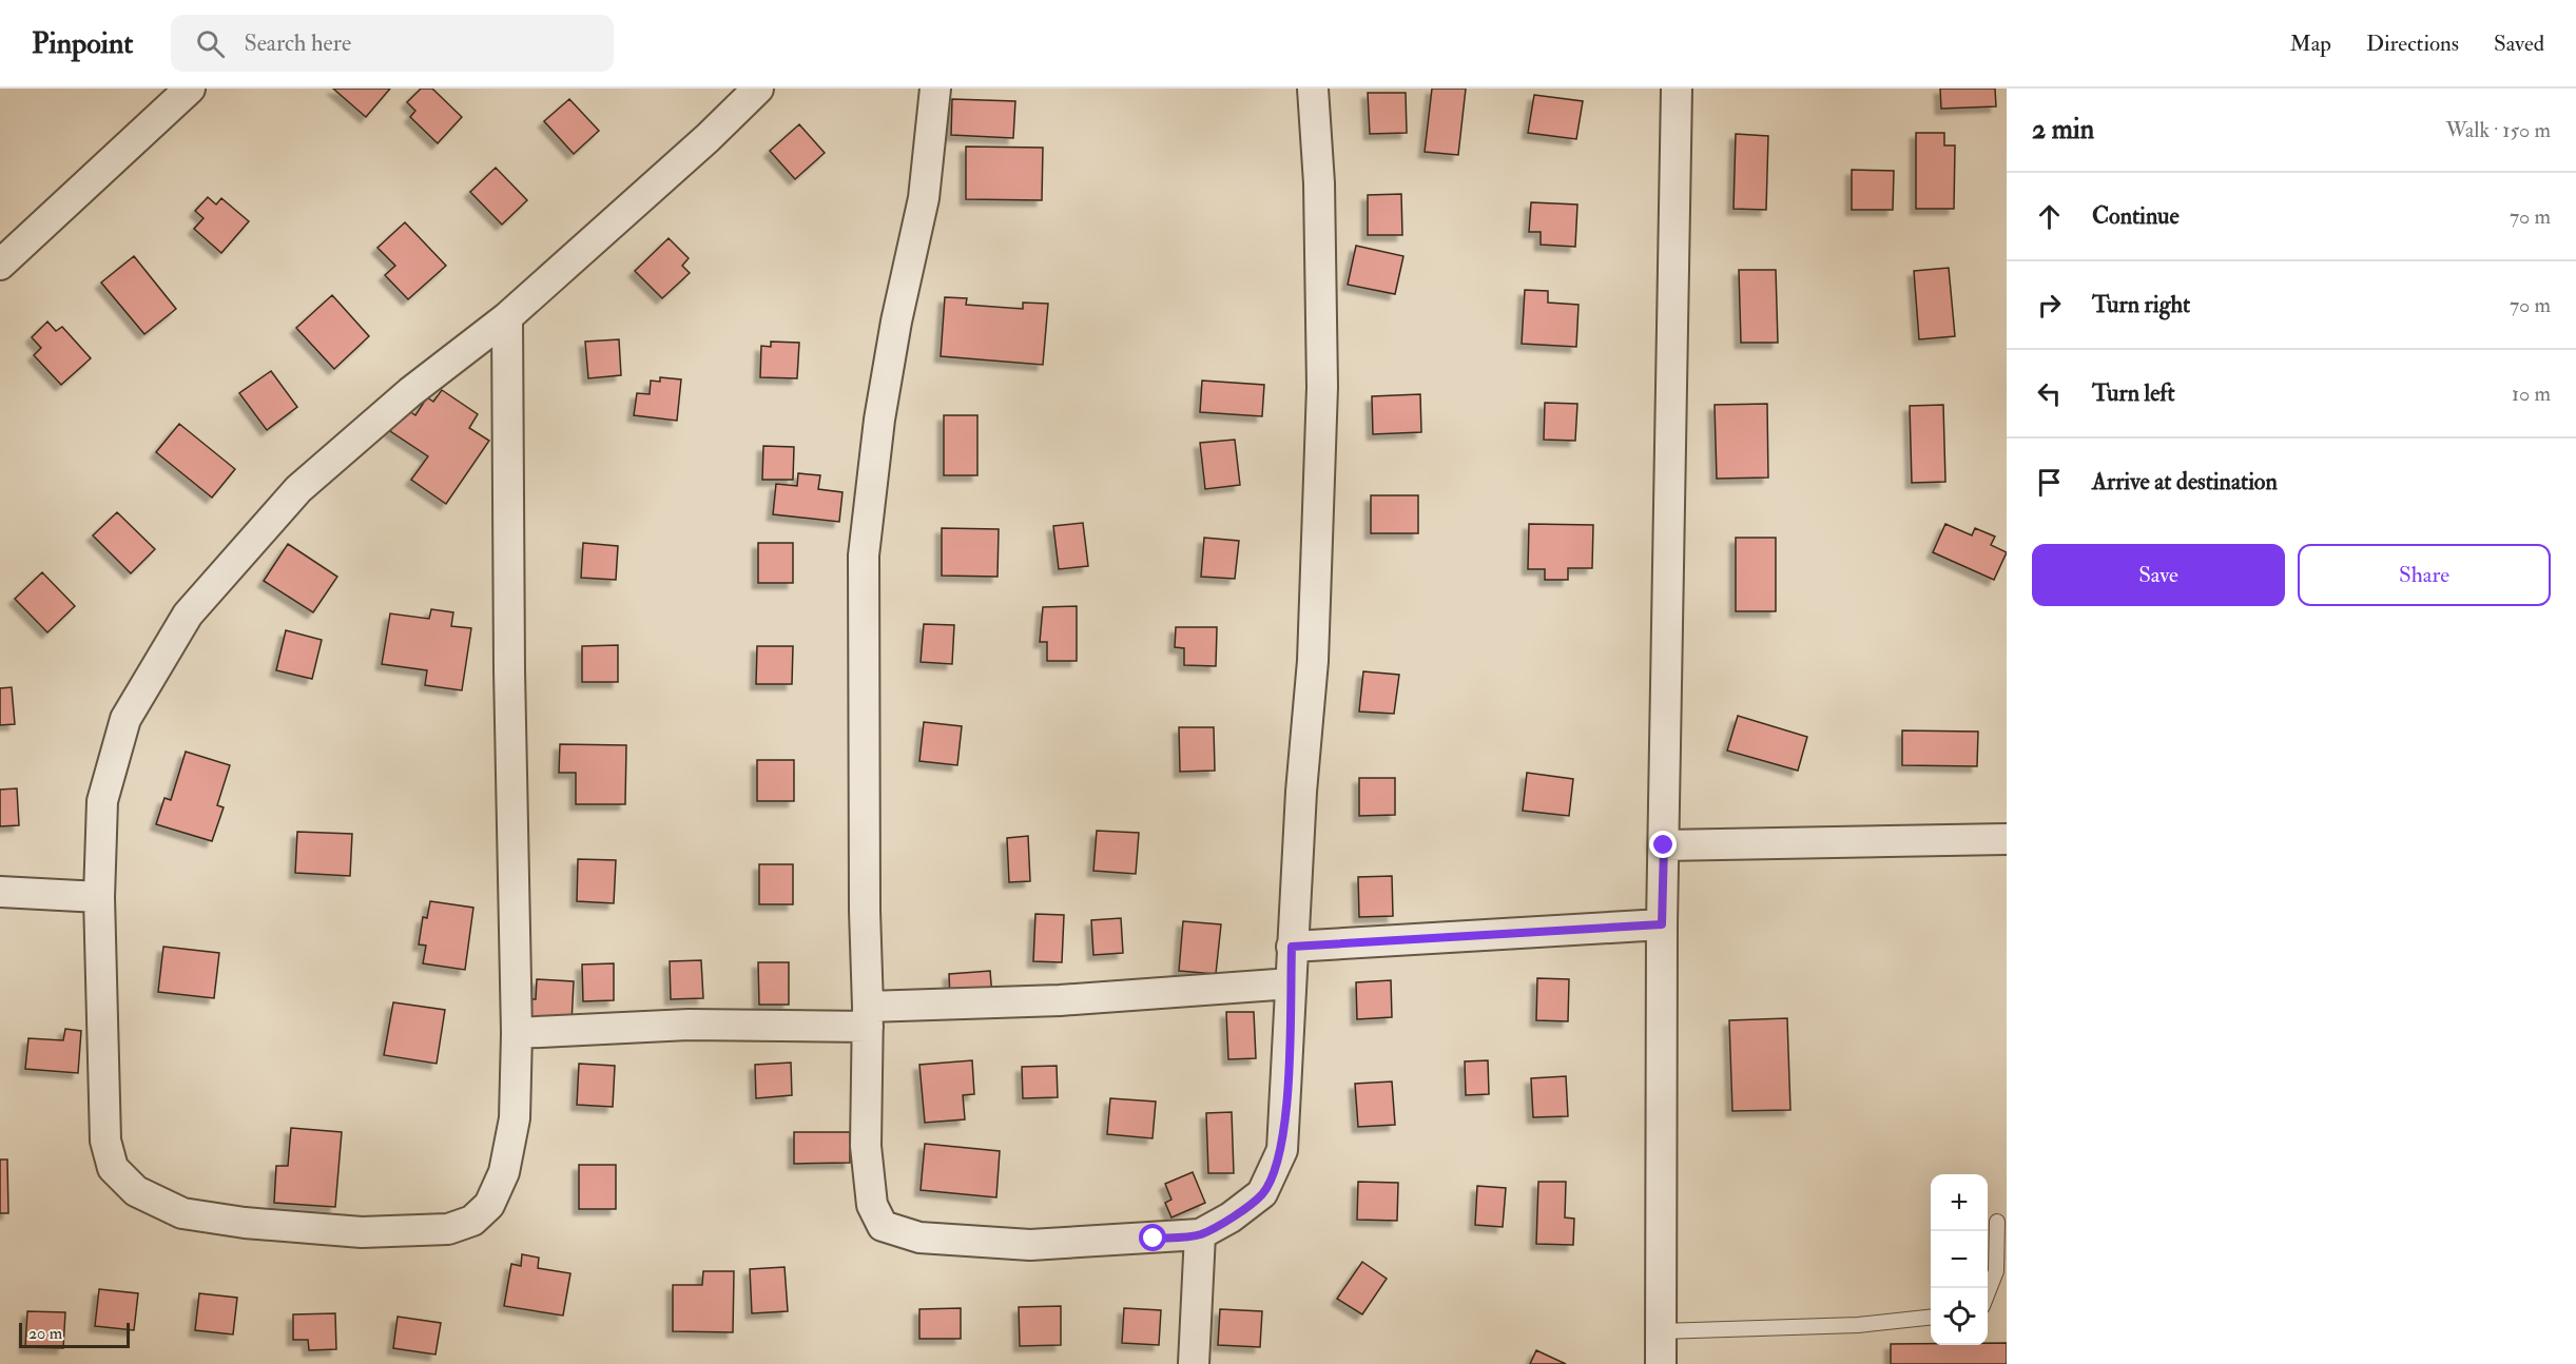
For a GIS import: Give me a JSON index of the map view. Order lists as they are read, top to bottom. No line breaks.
{"scale_bar":"20 m","page":{"header":"Pinpoint","search":"Search here","nav":["Map","Directions","Saved"],"heading":["2 min","Walk · 150 m"],"list":[["Continue","70 m"],["Turn right","70 m"],["Turn left","10 m"],"Arrive at destination"],"buttons":["Save","Share"],"map_buttons":["+","−"],"scale":"20 m"}}
